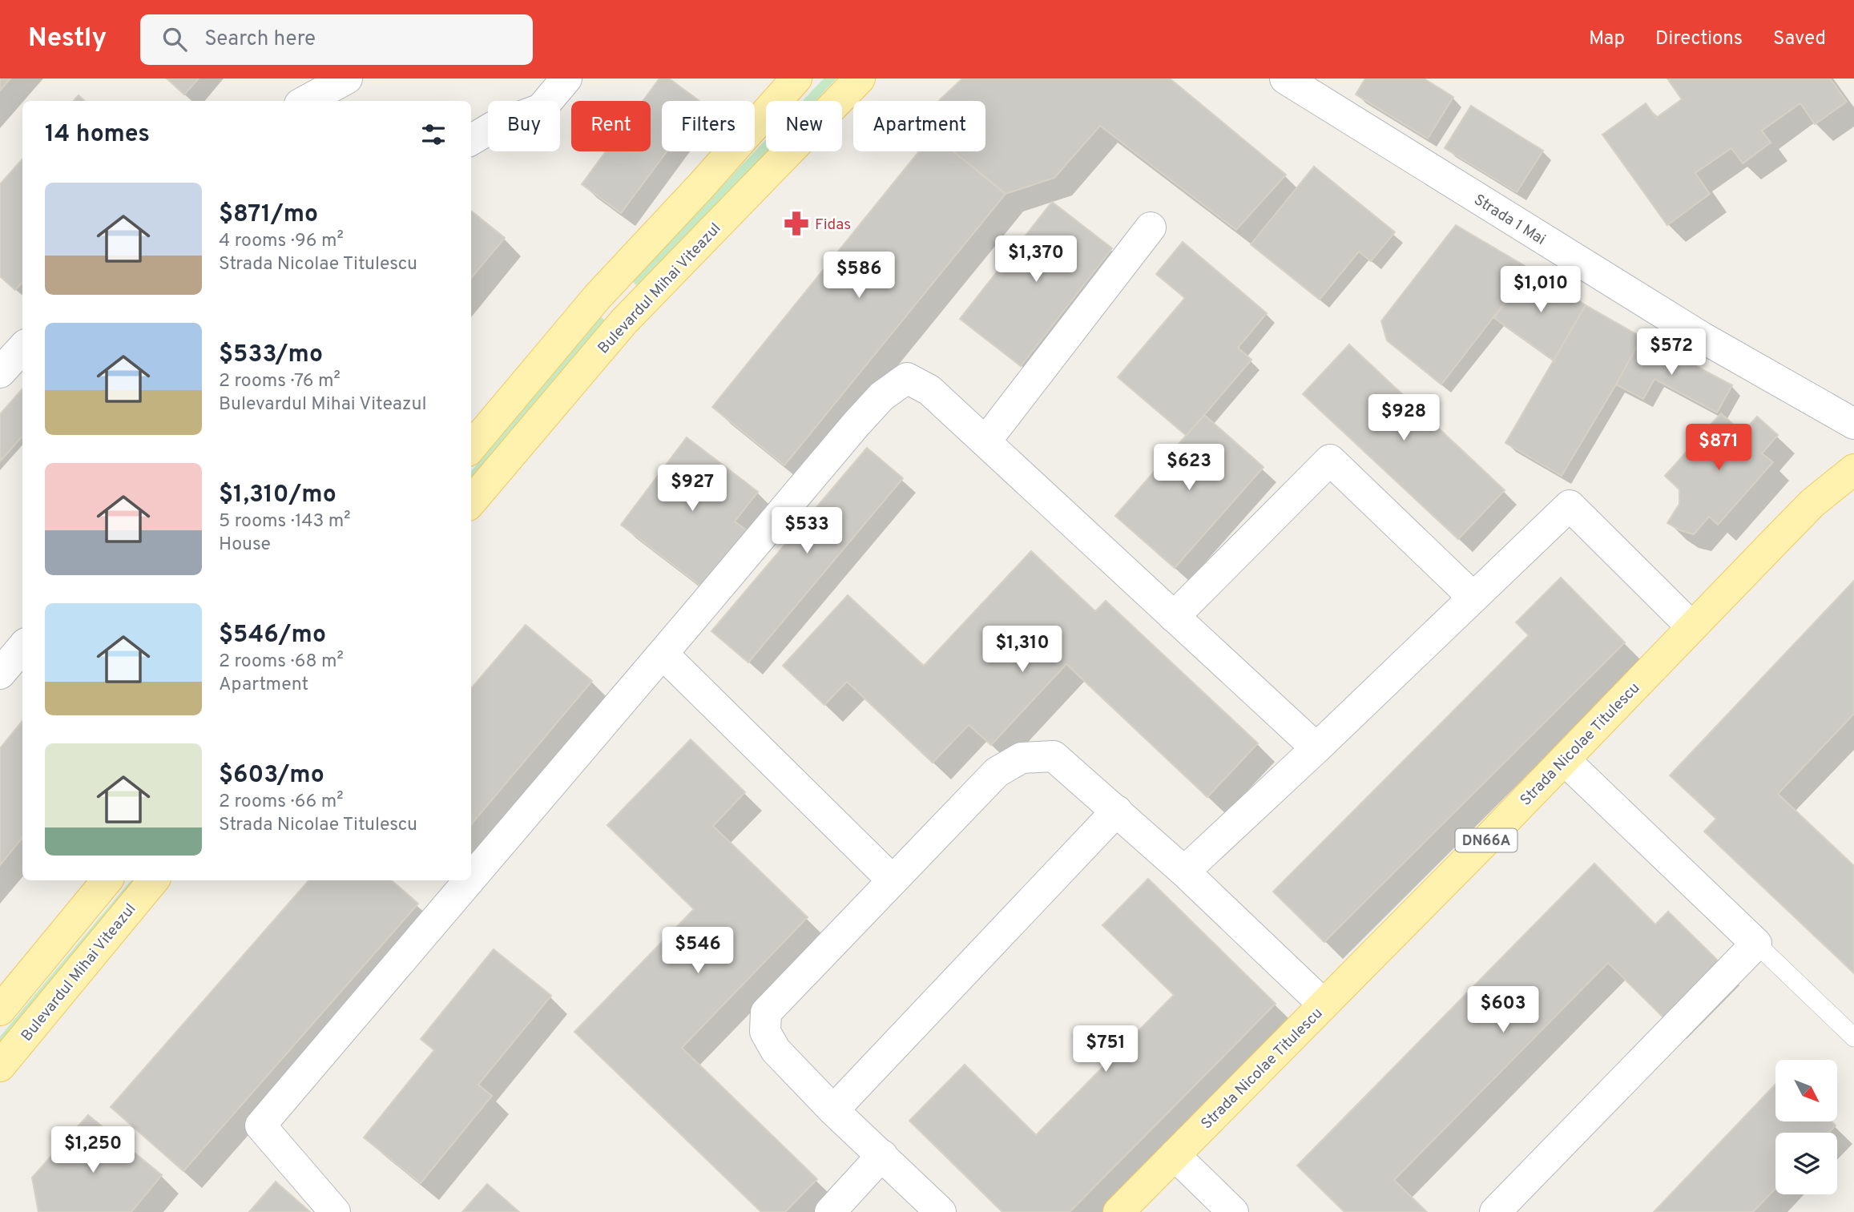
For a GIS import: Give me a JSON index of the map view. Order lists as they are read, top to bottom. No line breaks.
{"streets":{"main road":["Bulevardul Mihai Viteazul","Strada Nicolae Titulescu","DN66A"],"street":["Strada 1 Mai"]},"places":{"pharmacy":["Fidas"]},"north":"bottom right","page":{"header":"Nestly","search":"Search here","nav":["Map","Directions","Saved"],"chip":["Buy","Rent","Filters","New","Apartment"],"heading":"14 homes","list":[{"name":"$871/mo","note":"4 rooms · 96 m² · Strada Nicolae Titulescu"},{"name":"$533/mo","note":"2 rooms · 76 m² · Bulevardul Mihai Viteazul"},{"name":"$1,310/mo","note":"5 rooms · 143 m² · House"},{"name":"$546/mo","note":"2 rooms · 68 m² · Apartment"},{"name":"$603/mo","note":"2 rooms · 66 m² · Strada Nicolae Titulescu"}],"price":["$1,370","$586","$1,010","$572","$928","$871","$623","$927","$533","$1,310","$546","$603","$751","$1,250"]}}
